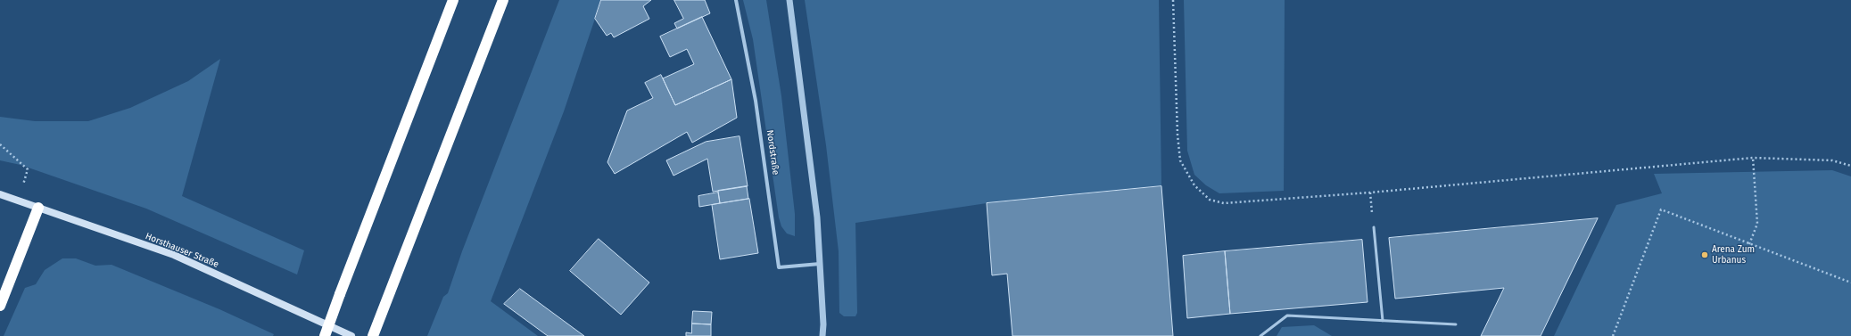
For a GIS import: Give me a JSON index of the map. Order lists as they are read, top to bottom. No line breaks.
{"streets":{"main road":["Horsthauser Straße"],"street":["Nordstraße"]},"places":["Arena Zum Urbanus"]}
